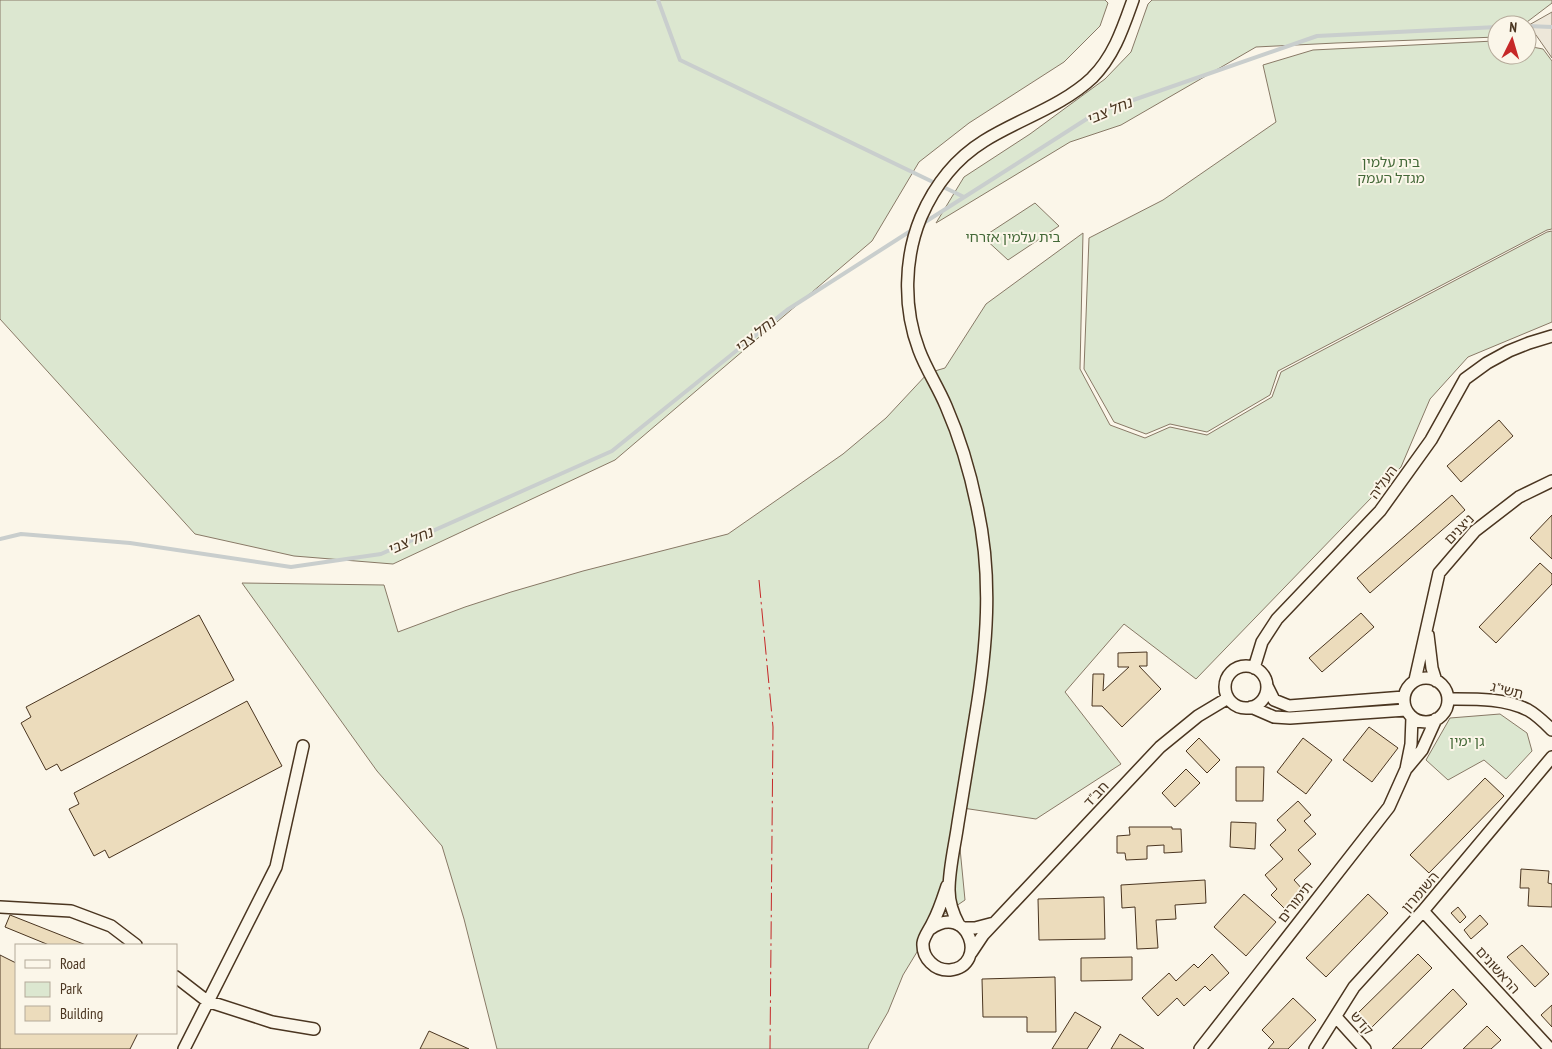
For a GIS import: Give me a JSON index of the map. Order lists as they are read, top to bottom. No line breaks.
{"streets":{"street":["העליה","ניצנים","תשי\"ג","חב\"ד","השומרון","תימורים","הראשונים","קדש"]},"crossings":[["העליה","חב\"ד"],["ניצנים","תשי\"ג"],["ניצנים","תימורים"],["תשי\"ג","תימורים"],["השומרון","הראשונים"],["השומרון","קדש"]],"water":["נחל צבי"],"parks":["בית עלמין מגדל העמק","בית עלמין אזרחי","גן ימין"],"legend":["Road","Park","Building"],"north":"top"}
